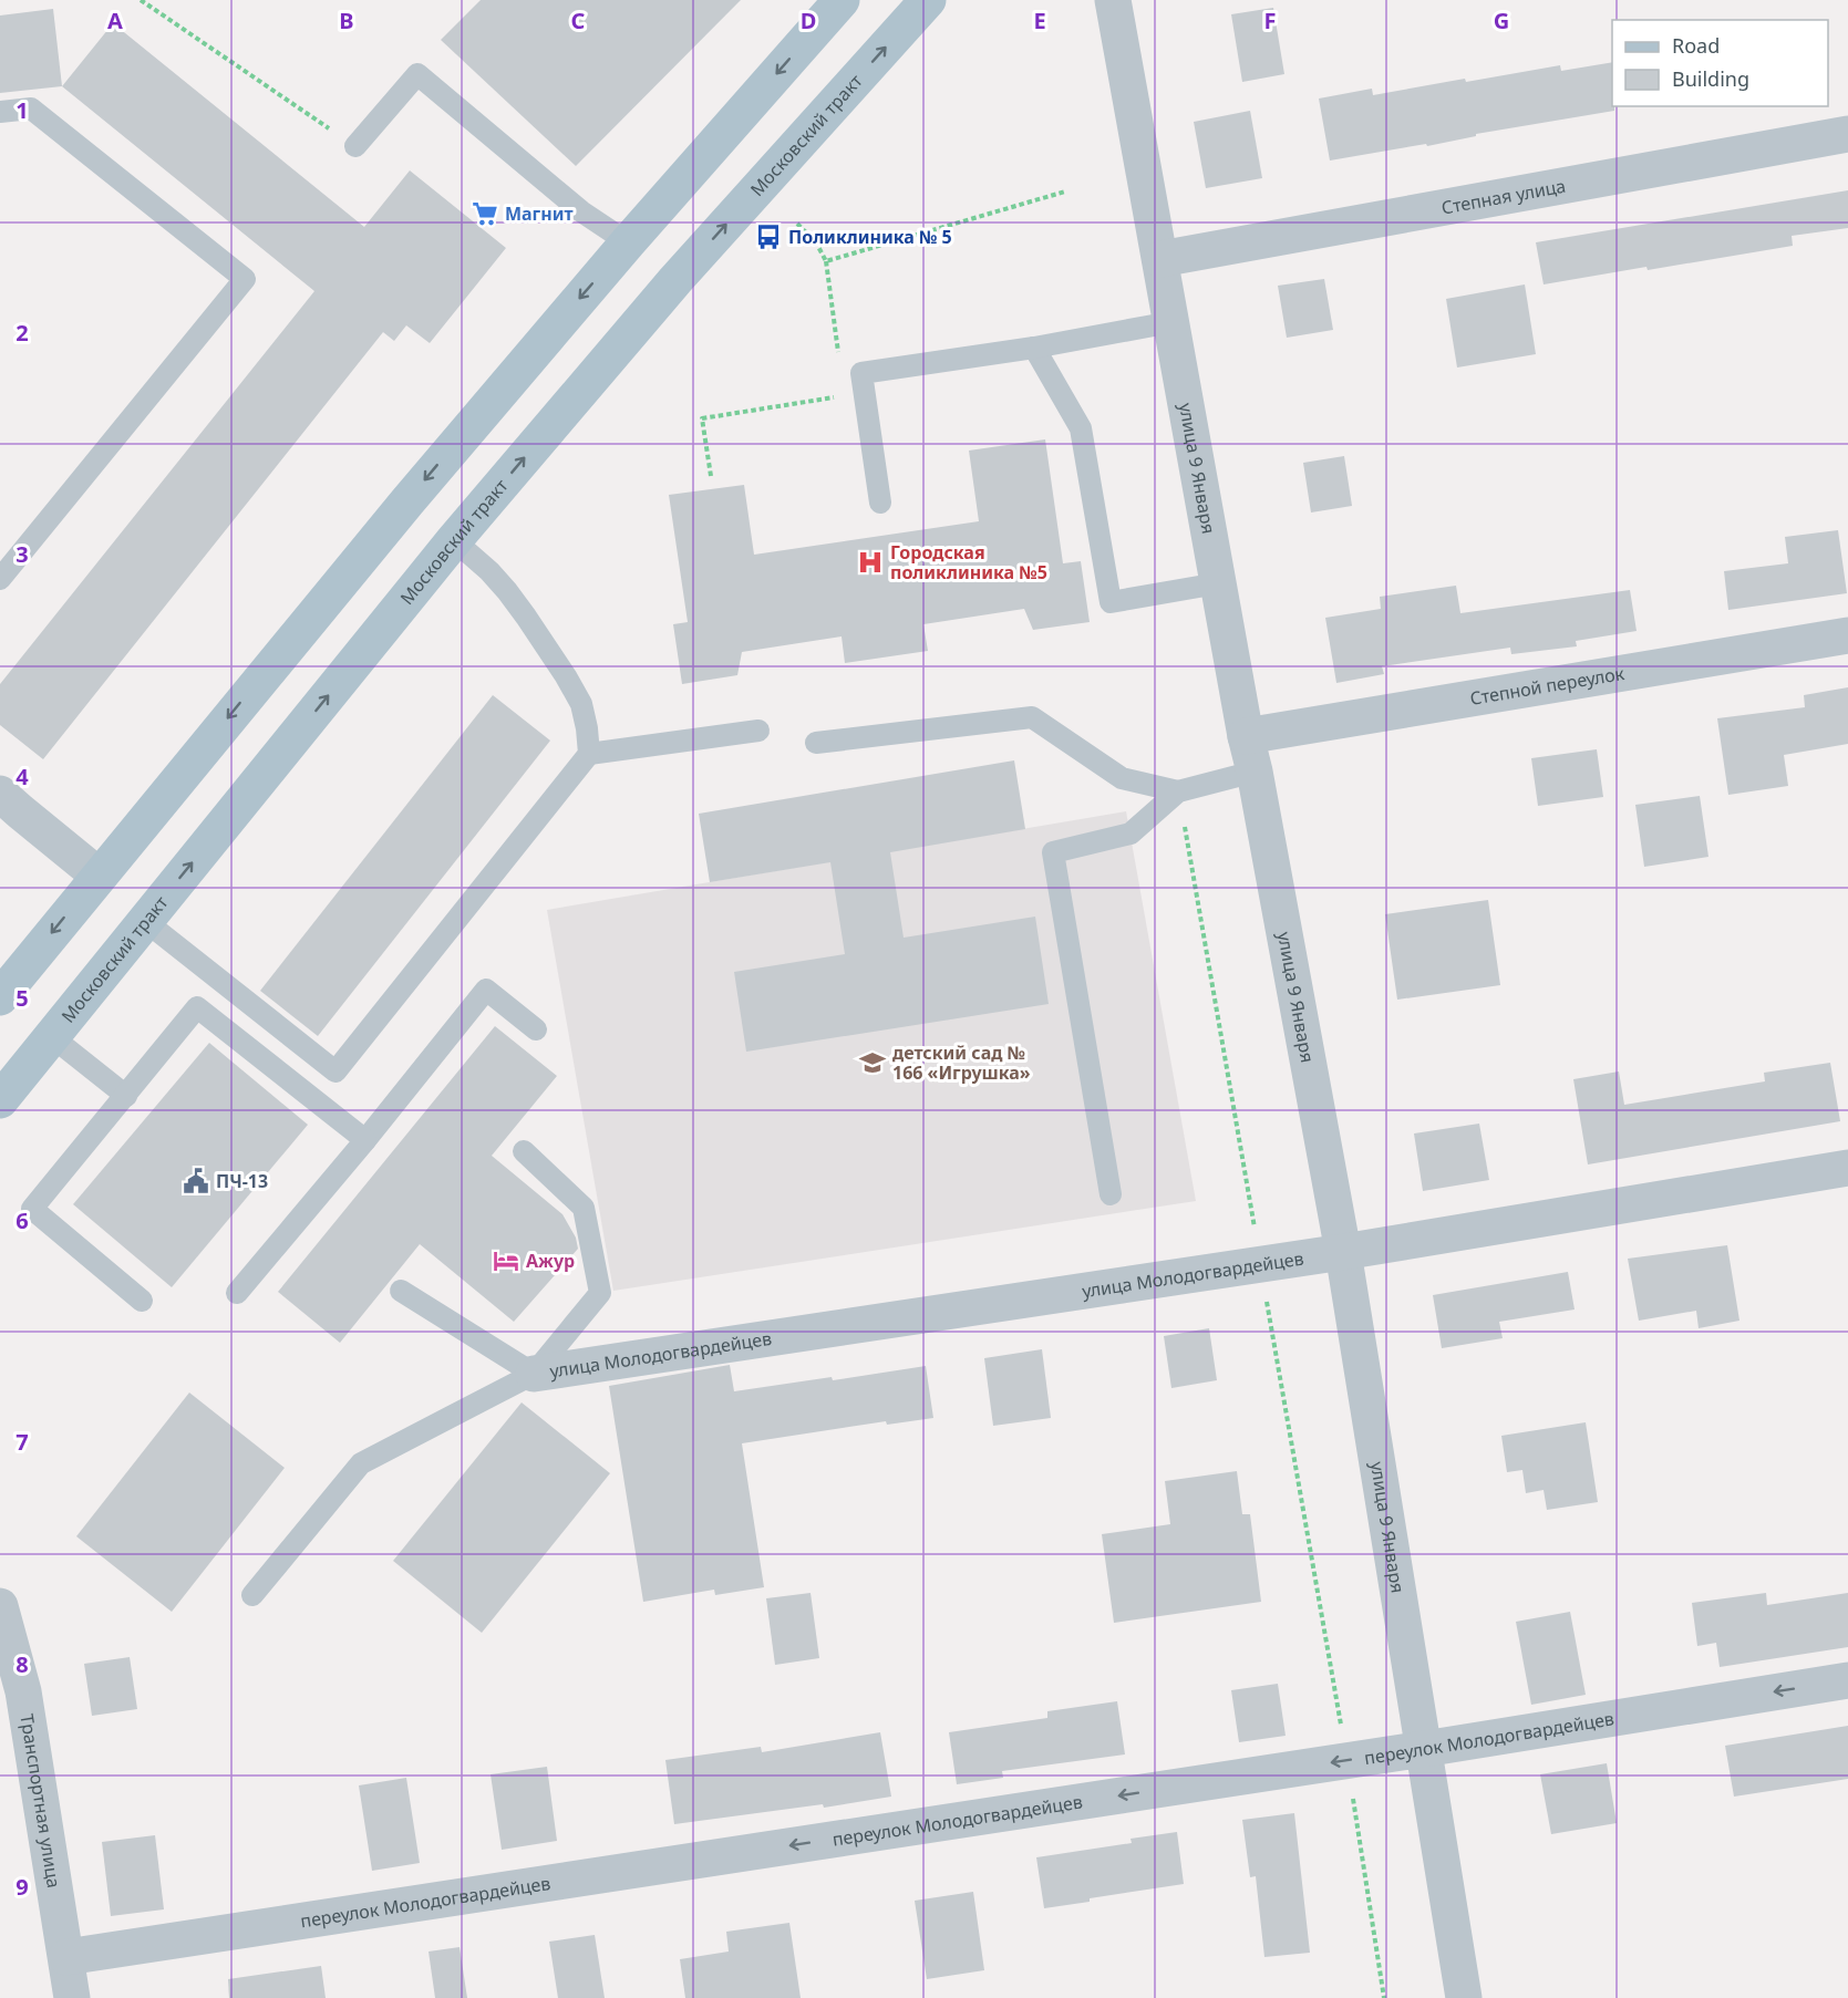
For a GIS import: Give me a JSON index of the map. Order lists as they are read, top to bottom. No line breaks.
{"streets":{"main road":["Московский тракт"],"street":["Степная улица","улица 9 Января","Степной переулок","улица Молодогвардейцев","переулок Молодогвардейцев","Транспортная улица"]},"crossings":[["Степная улица","улица 9 Января"],["улица 9 Января","Степной переулок"],["улица 9 Января","улица Молодогвардейцев"],["улица 9 Января","переулок Молодогвардейцев"],["переулок Молодогвардейцев","Транспортная улица"]],"one_way":["переулок Молодогвардейцев"],"places":{"supermarket":["Магнит"],"bus stop":["Поликлиника № 5"],"hospital":["Городская поликлиника №5"],"school or university":["детский сад № 166 «Игрушка»"],"public building":["ПЧ-13"],"hotel":["Ажур"]},"legend":["Road","Building"],"grid":{"columns":["A","B","C","D","E","F","G"],"rows":["1","2","3","4","5","6","7","8","9"]}}
